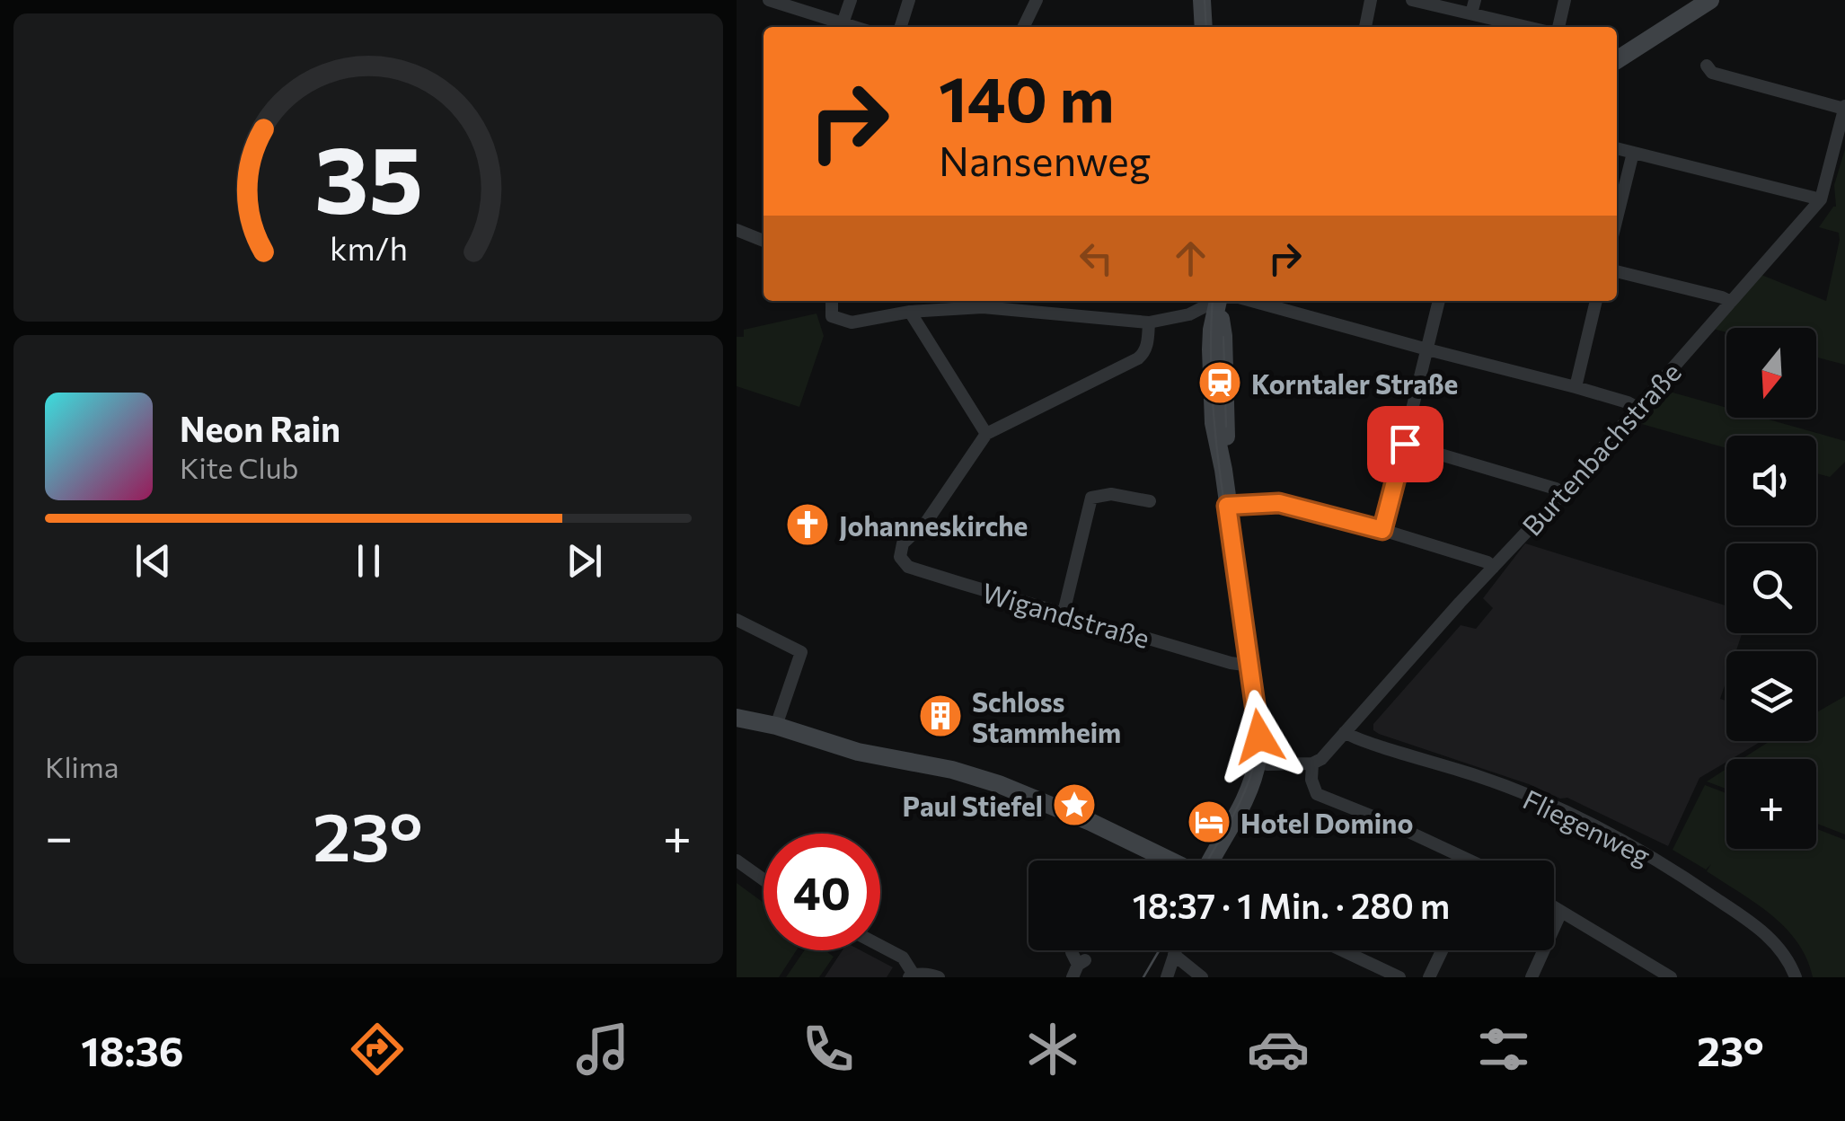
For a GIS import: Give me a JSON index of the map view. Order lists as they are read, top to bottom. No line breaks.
{"streets":{"street":["Burtenbachstraße","Wigandstraße","Fliegenweg"]},"crossings":[["Burtenbachstraße","Fliegenweg"]],"places":{"station":["Korntaler Straße"],"church":["Johanneskirche"],"building":["Schloss Stammheim"],"place":["Paul Stiefel"],"hotel":["Hotel Domino"]},"north":"bottom","page":{"turn":["140 m","Nansenweg"],"map_buttons":"+","song":["Neon Rain","Kite Club"],"tile":"Klima","heat":["−","23°","+"],"limit":"40","trip":"18:37 · 1 Min. · 280 m","tabs":["18:36","23°"],"gauge":["35","km/h"]}}
